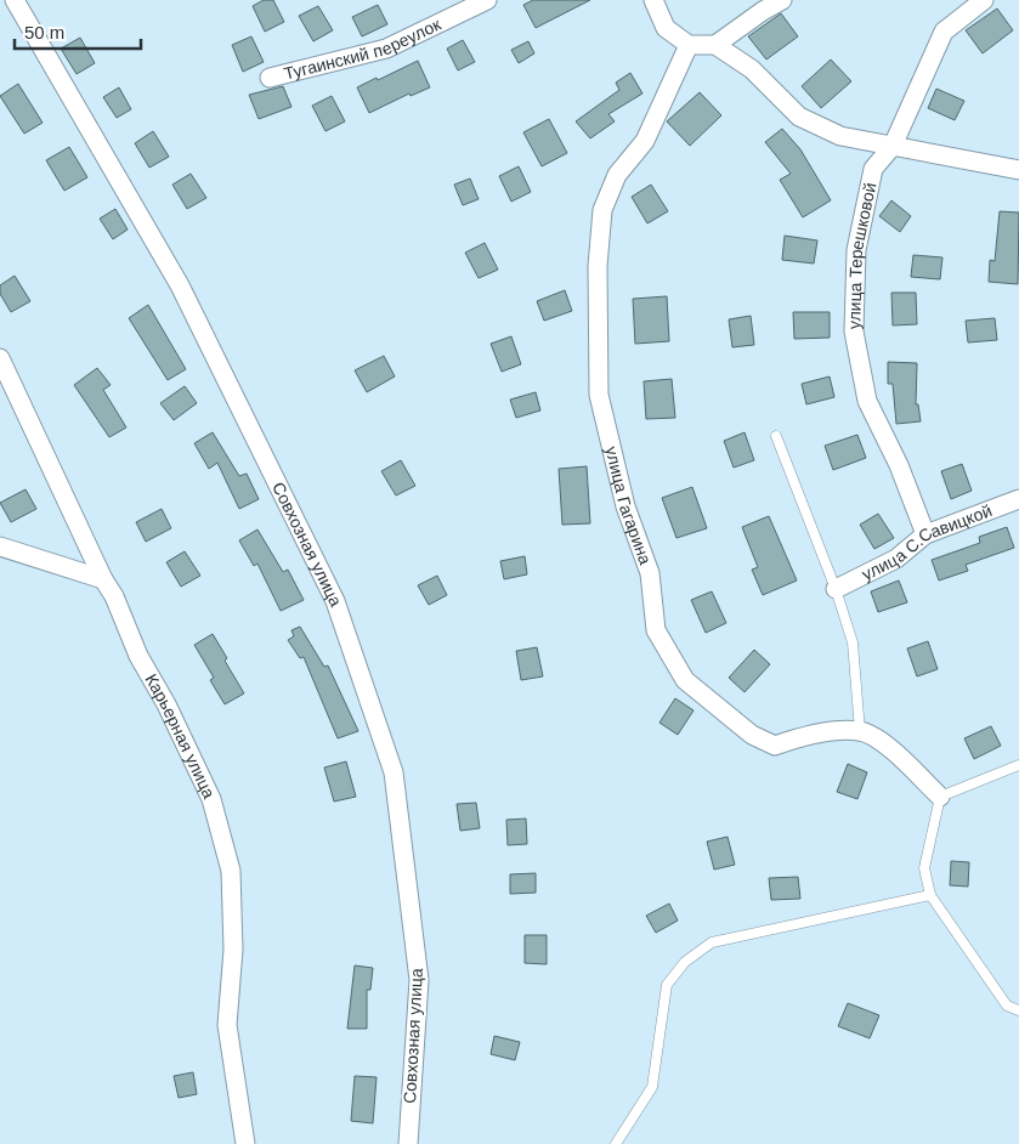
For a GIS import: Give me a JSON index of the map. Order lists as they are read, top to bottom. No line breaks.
{"streets":{"street":["Тугаинский переулок","улица Терешковой","улица Гагарина","улица С.Савицкой","Совхозная улица","Карьерная улица"]},"crossings":[["улица Терешковой","улица С.Савицкой"]],"scale_bar":"50 m"}
